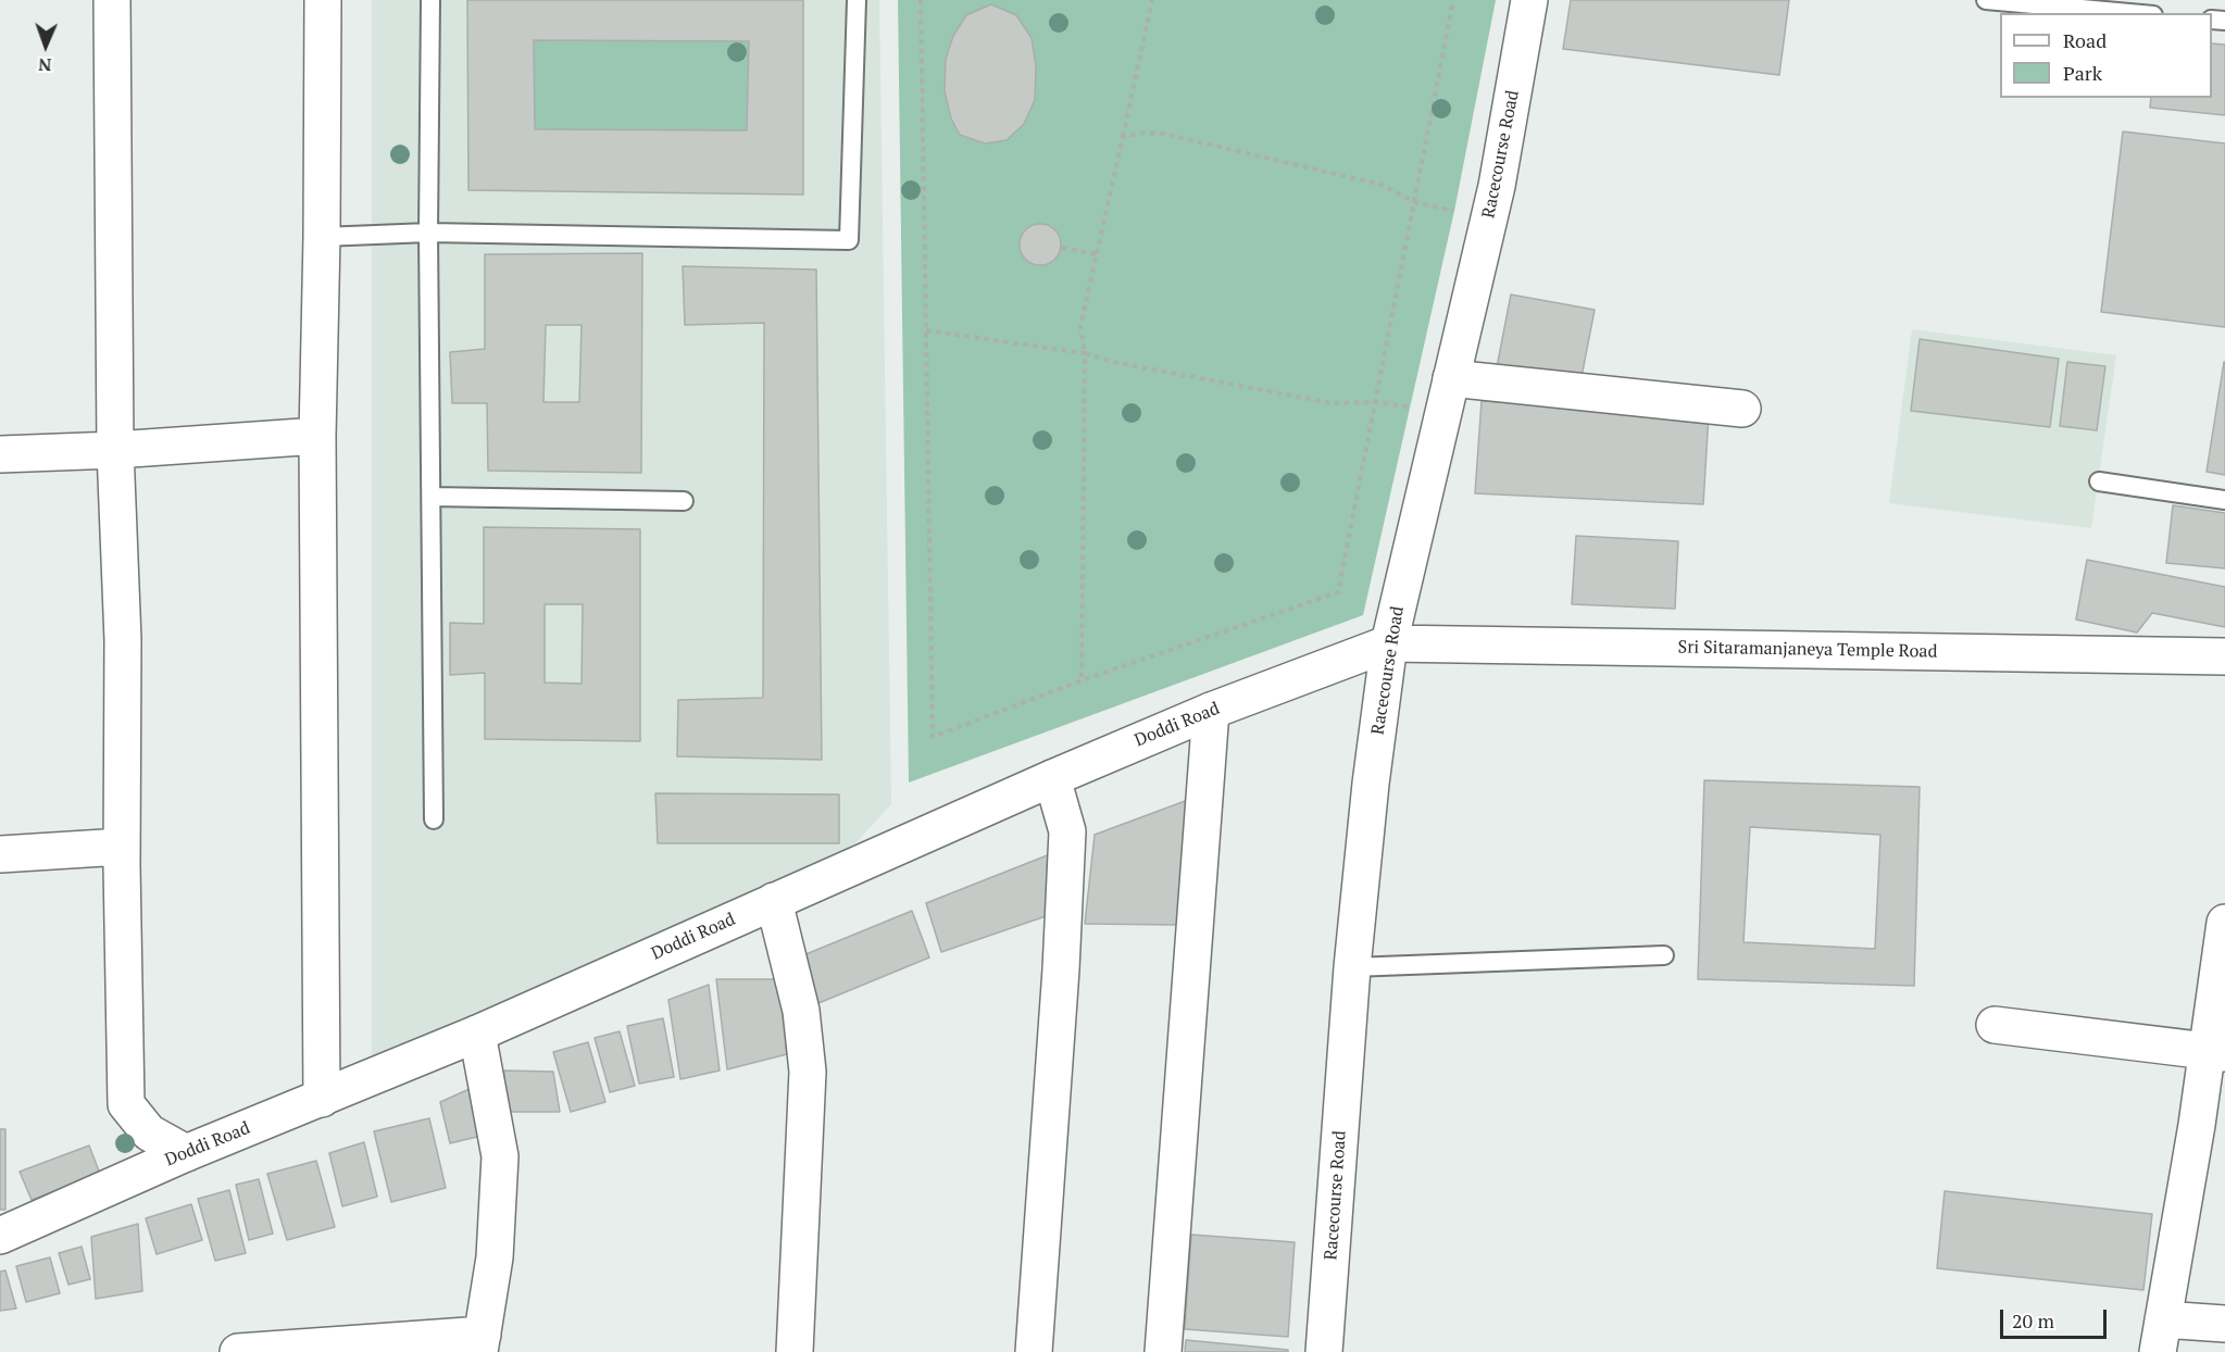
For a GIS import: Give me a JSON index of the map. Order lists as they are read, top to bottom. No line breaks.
{"streets":{"street":["Racecourse Road","Sri Sitaramanjaneya Temple Road","Doddi Road"]},"crossings":[["Racecourse Road","Sri Sitaramanjaneya Temple Road"],["Racecourse Road","Doddi Road"],["Sri Sitaramanjaneya Temple Road","Doddi Road"]],"legend":["Road","Park"],"scale_bar":"20 m","north":"bottom"}
